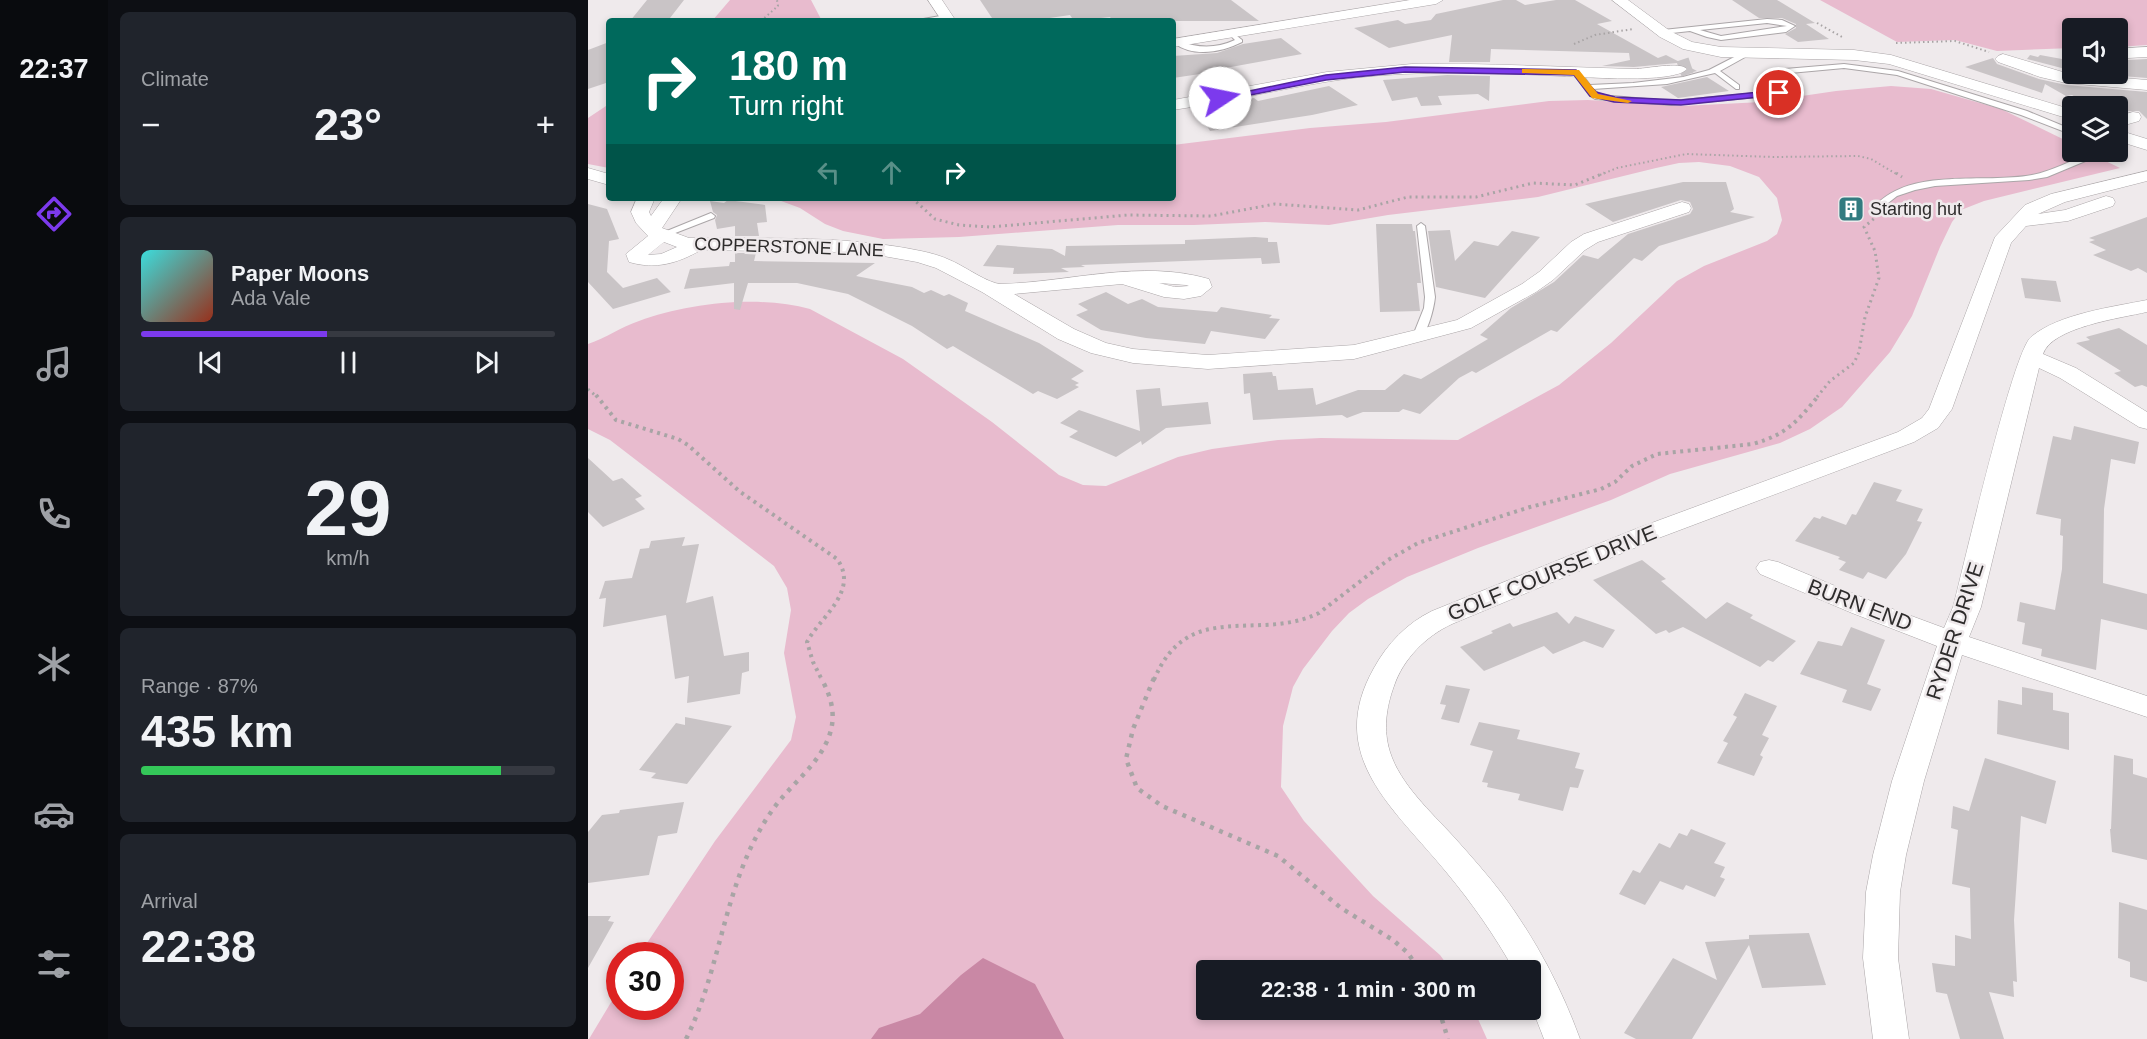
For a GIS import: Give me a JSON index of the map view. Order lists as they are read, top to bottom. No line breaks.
{"streets":{"street":["COPPERSTONE LANE","GOLF COURSE DRIVE","BURN END","RYDER DRIVE"]},"crossings":[["BURN END","RYDER DRIVE"]],"places":{"building":["Starting hut"]},"page":{"tabs":"22:37","tile":["Climate",["29","km/h"],["Range · 87%","435 km"],["Arrival","22:38"]],"turn":["180 m","Turn right"],"heat":["−","23°","+"],"song":["Paper Moons","Ada Vale"],"limit":"30","trip":"22:38 · 1 min · 300 m"}}
